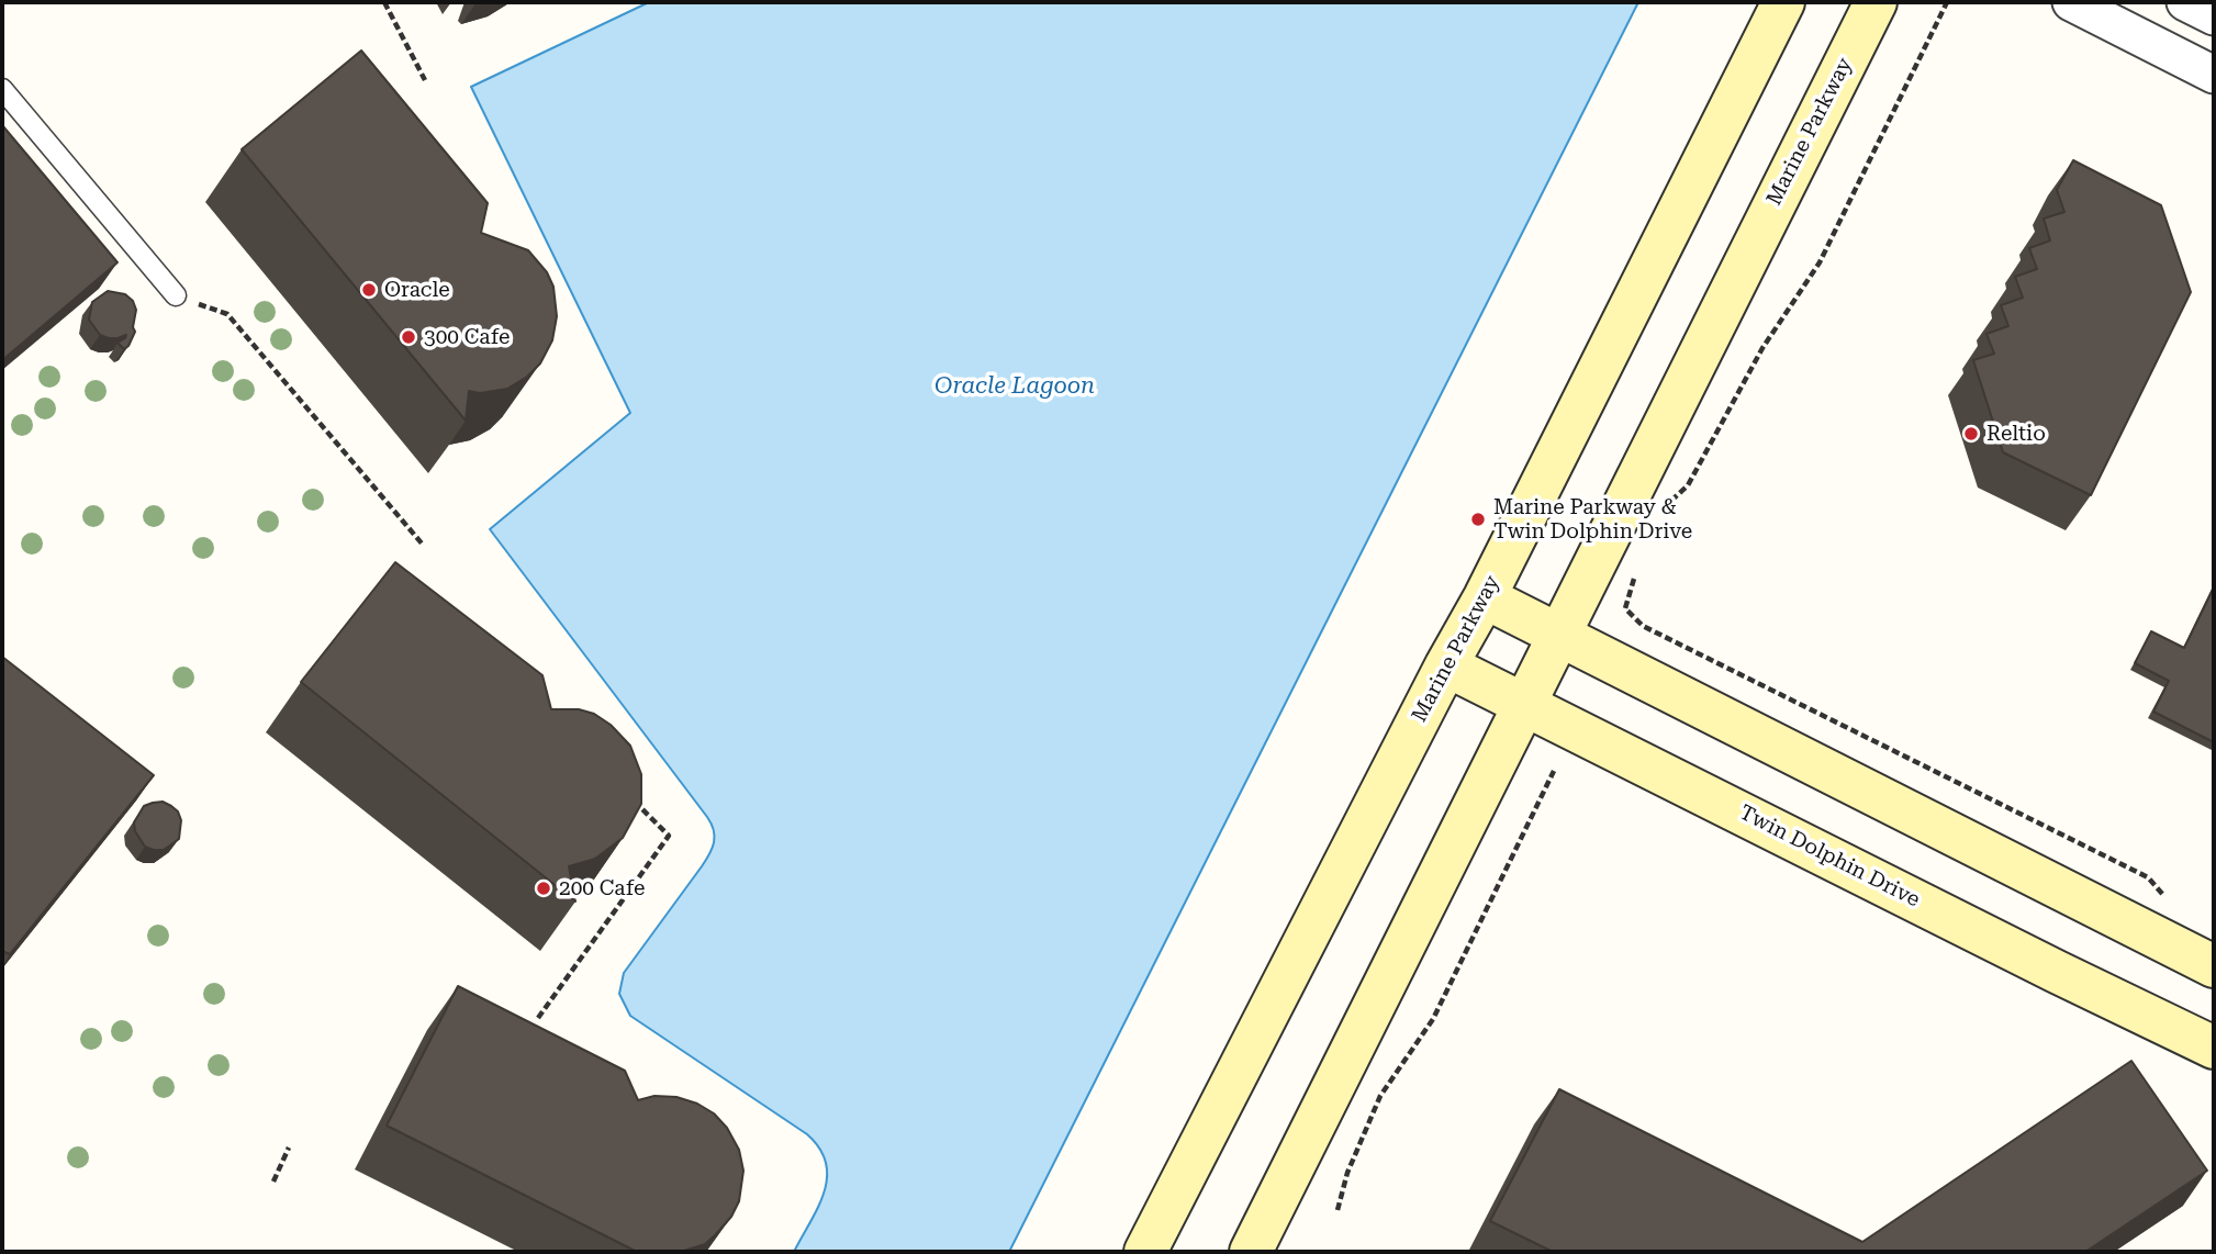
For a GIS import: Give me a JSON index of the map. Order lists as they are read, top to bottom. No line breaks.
{"streets":{"main road":["Marine Parkway","Twin Dolphin Drive"]},"crossings":[["Marine Parkway","Twin Dolphin Drive"]],"water":["Oracle Lagoon"],"places":["Oracle","300 Cafe","Reltio","Marine Parkway & Twin Dolphin Drive","200 Cafe"]}
